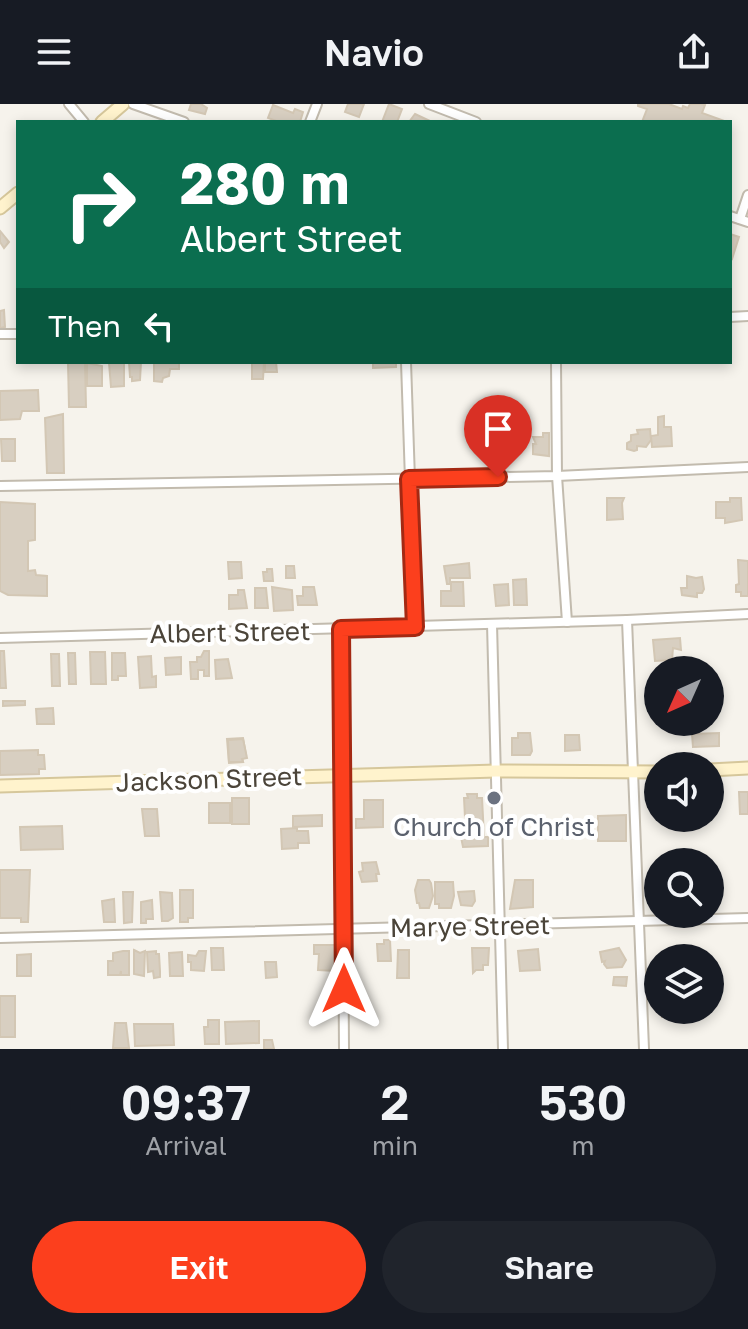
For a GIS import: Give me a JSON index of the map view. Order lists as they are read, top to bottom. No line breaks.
{"streets":{"main road":["Jackson Street"],"street":["Albert Street","Marye Street"]},"places":["Church of Christ"],"north":"bottom left","page":{"header":"Navio","turn":["280 m","Albert Street"],"then":"Then","eta":["09:37","Arrival","2","min","530","m"],"buttons":["Exit","Share"]}}
